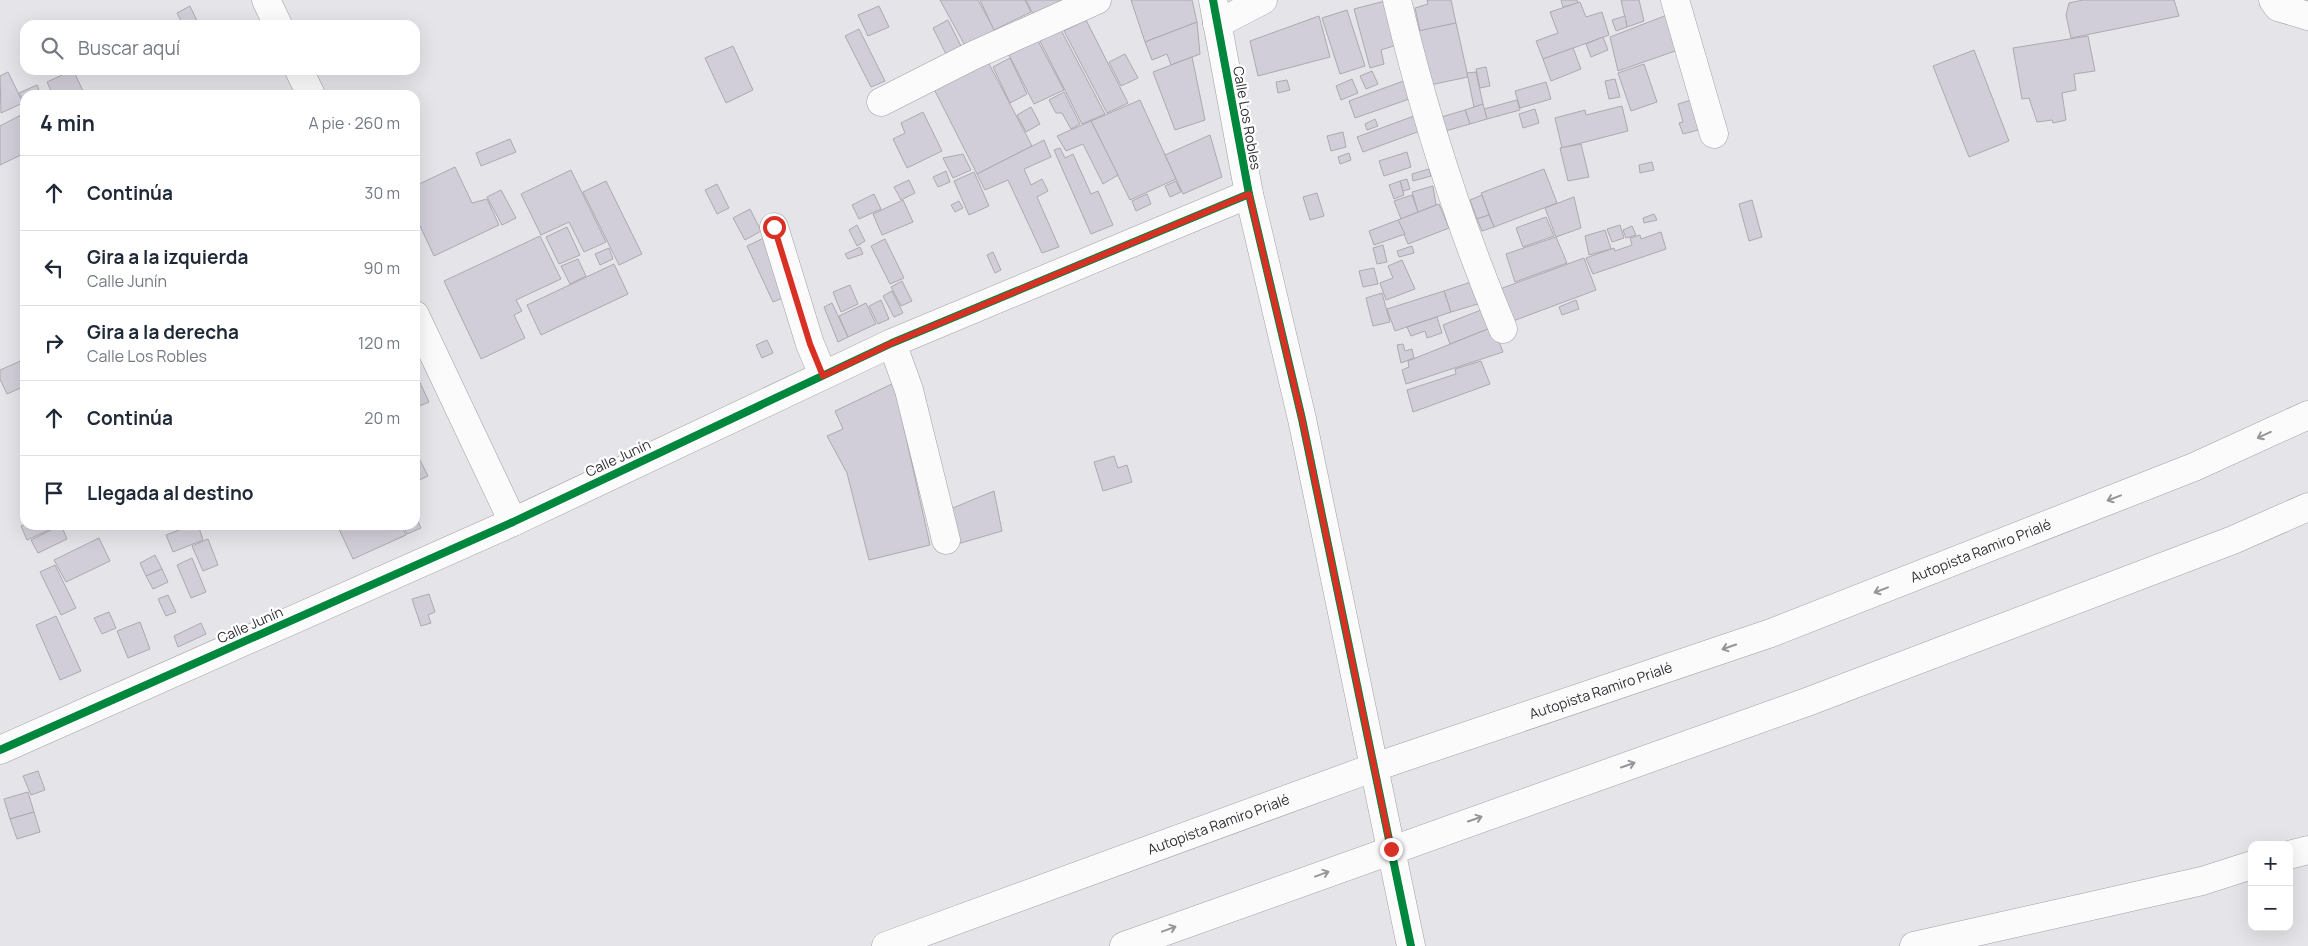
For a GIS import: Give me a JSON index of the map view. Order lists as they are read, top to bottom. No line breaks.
{"streets":{"main road":["Calle Los Robles","Calle Junín","Autopista Ramiro Prialé"]},"crossings":[["Calle Los Robles","Calle Junín"],["Calle Los Robles","Autopista Ramiro Prialé"]],"page":{"search":"Buscar aquí","heading":["4 min","A pie · 260 m"],"list":[["Continúa","30 m"],["Gira a la izquierda","Calle Junín","90 m"],["Gira a la derecha","Calle Los Robles","120 m"],["Continúa","20 m"],"Llegada al destino"],"map_buttons":["+","−"]}}
